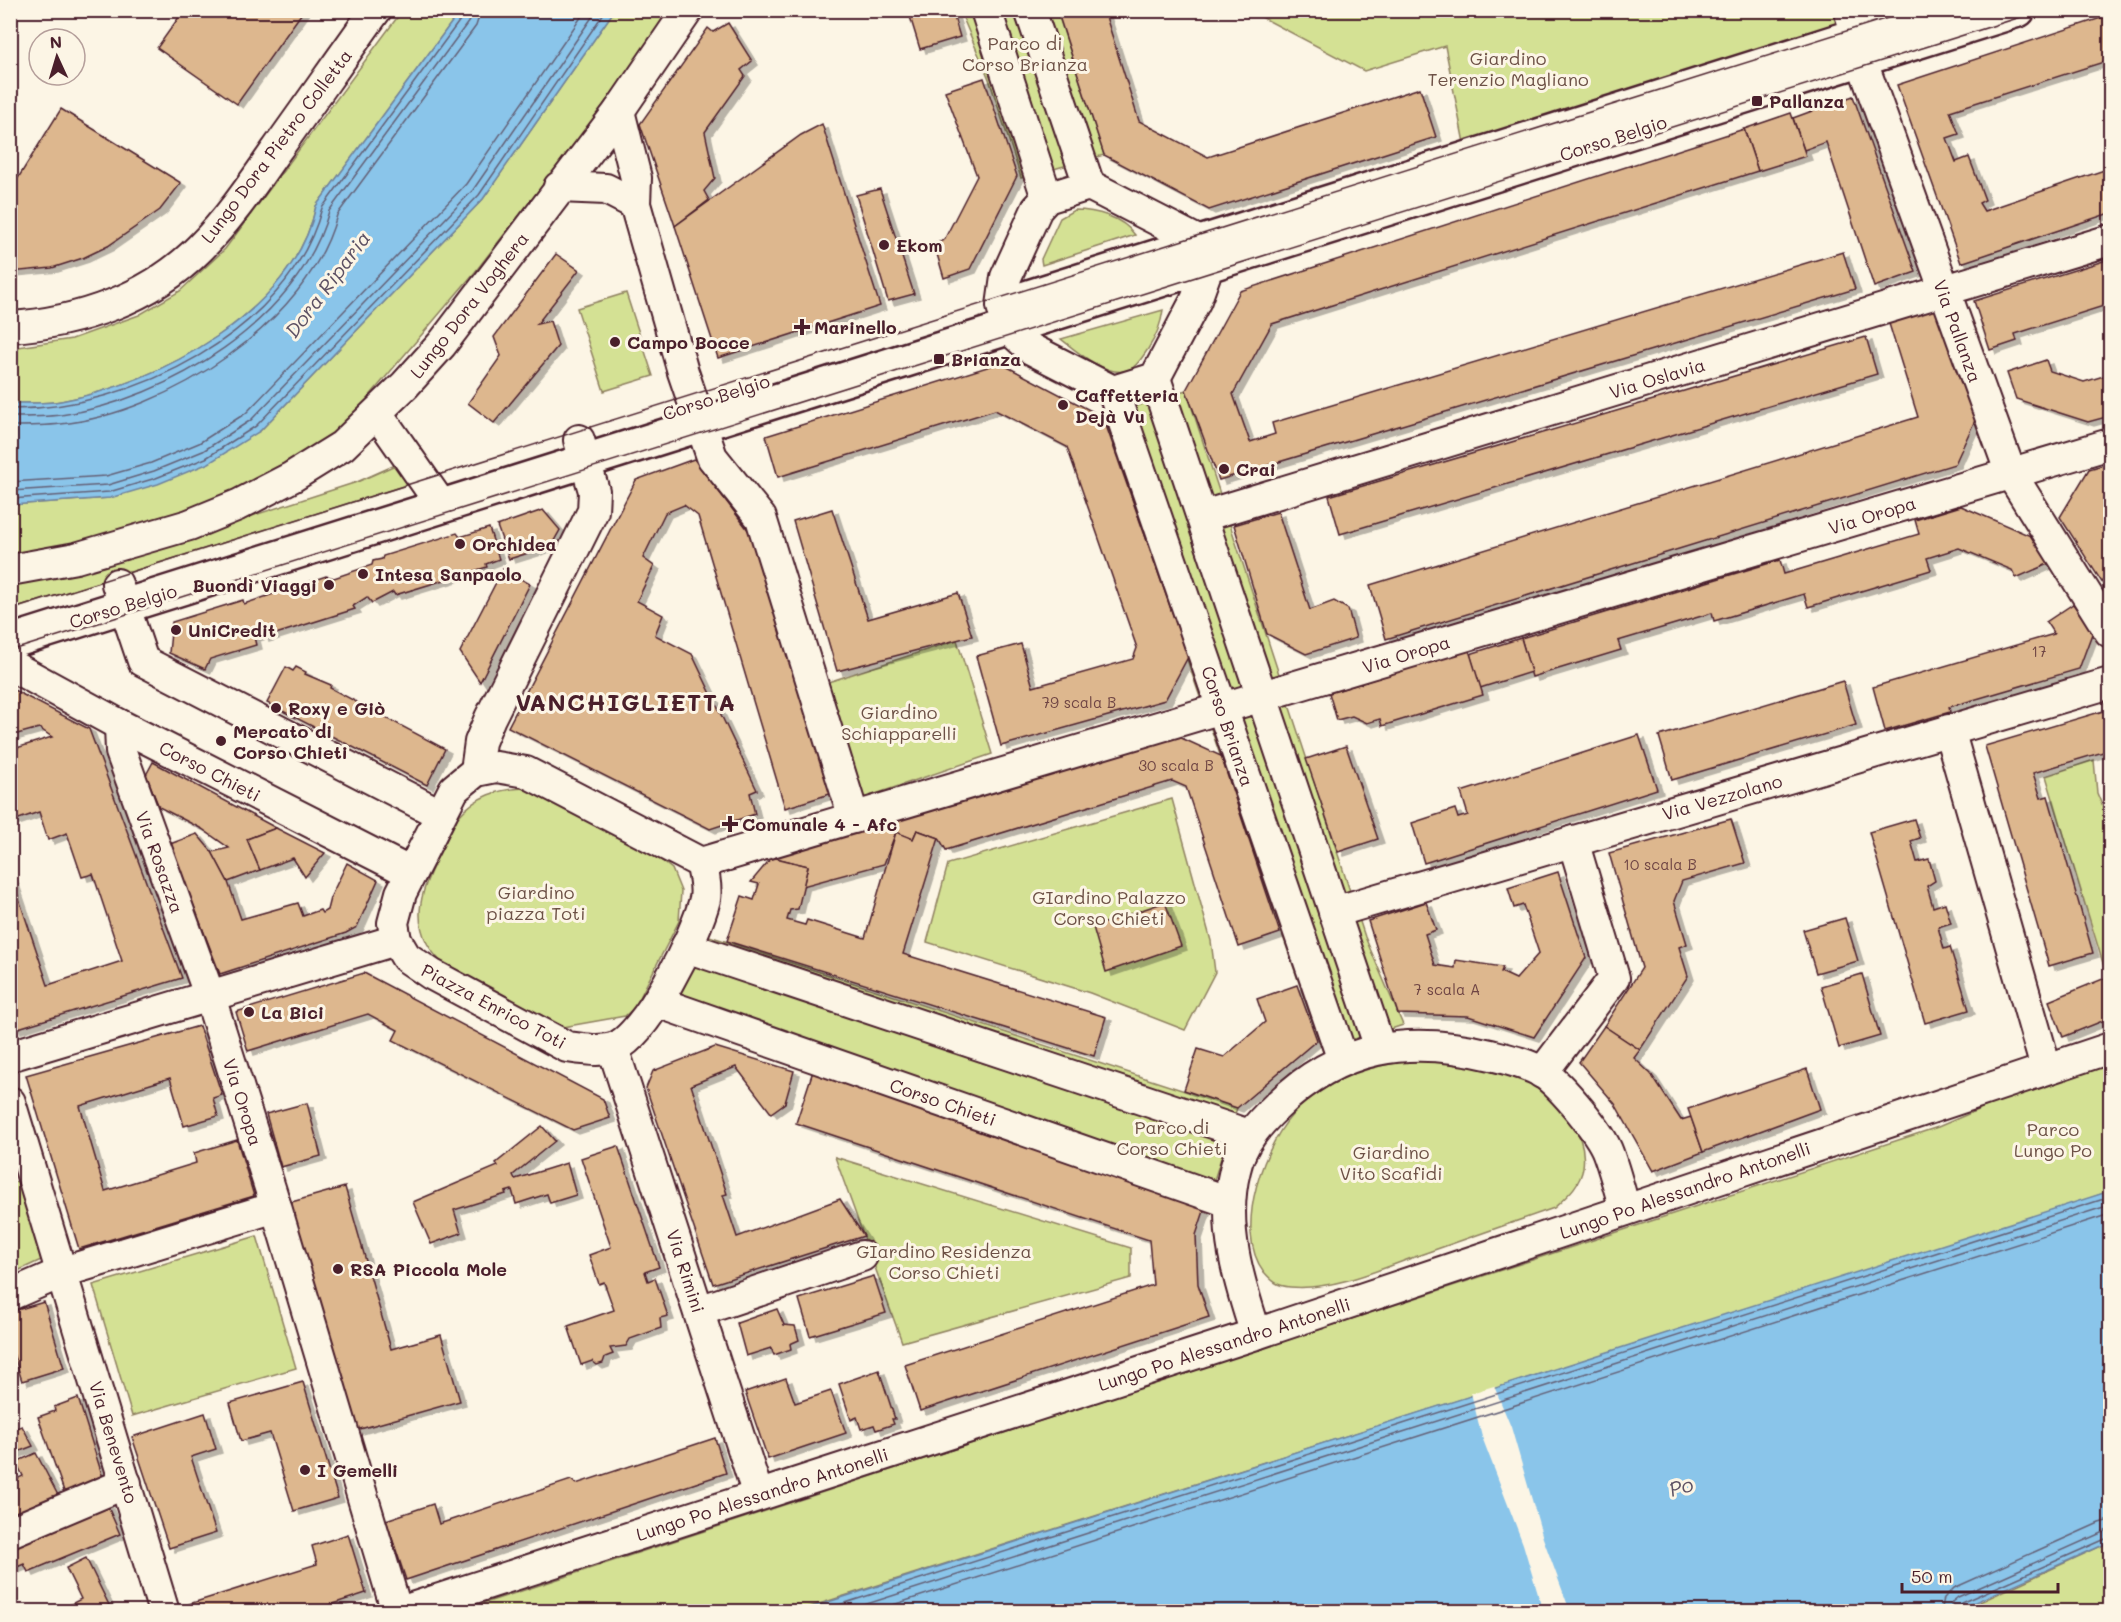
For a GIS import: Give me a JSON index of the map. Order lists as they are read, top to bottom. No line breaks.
{"streets":{"main road":["Corso Belgio"],"street":["Lungo Dora Pietro Colletta","Lungo Dora Voghera","Via Pallanza","Via Oslavia","Via Oropa","Corso Brianza","Corso Chieti","Via Vezzolano","Via Rosazza","Piazza Enrico Toti","Lungo Po Alessandro Antonelli","Via Rimini","Via Benevento"]},"crossings":[["Corso Belgio","Via Pallanza"],["Corso Belgio","Via Oropa"],["Via Pallanza","Via Oslavia"],["Via Pallanza","Via Oropa"],["Via Oropa","Corso Brianza"],["Via Oropa","Via Rosazza"],["Via Oropa","Lungo Po Alessandro Antonelli"],["Corso Chieti","Via Rosazza"],["Piazza Enrico Toti","Via Rimini"],["Lungo Po Alessandro Antonelli","Via Rimini"]],"districts":["VANCHIGLIETTA"],"water":["Dora Riparia","Po"],"parks":["Parco di Corso Brianza","Giardino Terenzio Magliano","Giardino Schiapparelli","Giardino piazza Toti","GIardino Palazzo Corso Chieti","Parco di Corso Chieti","Parco Lungo Po","Giardino Vito Scafidi","GIardino Residenza Corso Chieti"],"places":{"transit":["Pallanza","Brianza"],"other":["Ekom","Campo Bocce","Caffetteria Dejà Vu","Crai","Orchidea","Intesa Sanpaolo","Buondì Viaggi","UniCredit","Roxy e Giò","Mercato di Corso Chieti","La Bici","RSA Piccola Mole","I Gemelli"],"health":["Marinello","Comunale 4 - Afc"]},"house_numbers":["17","79 scala B","30 scala B","10 scala B","7 scala A"],"scale_bar":"50 m","north":"top"}
